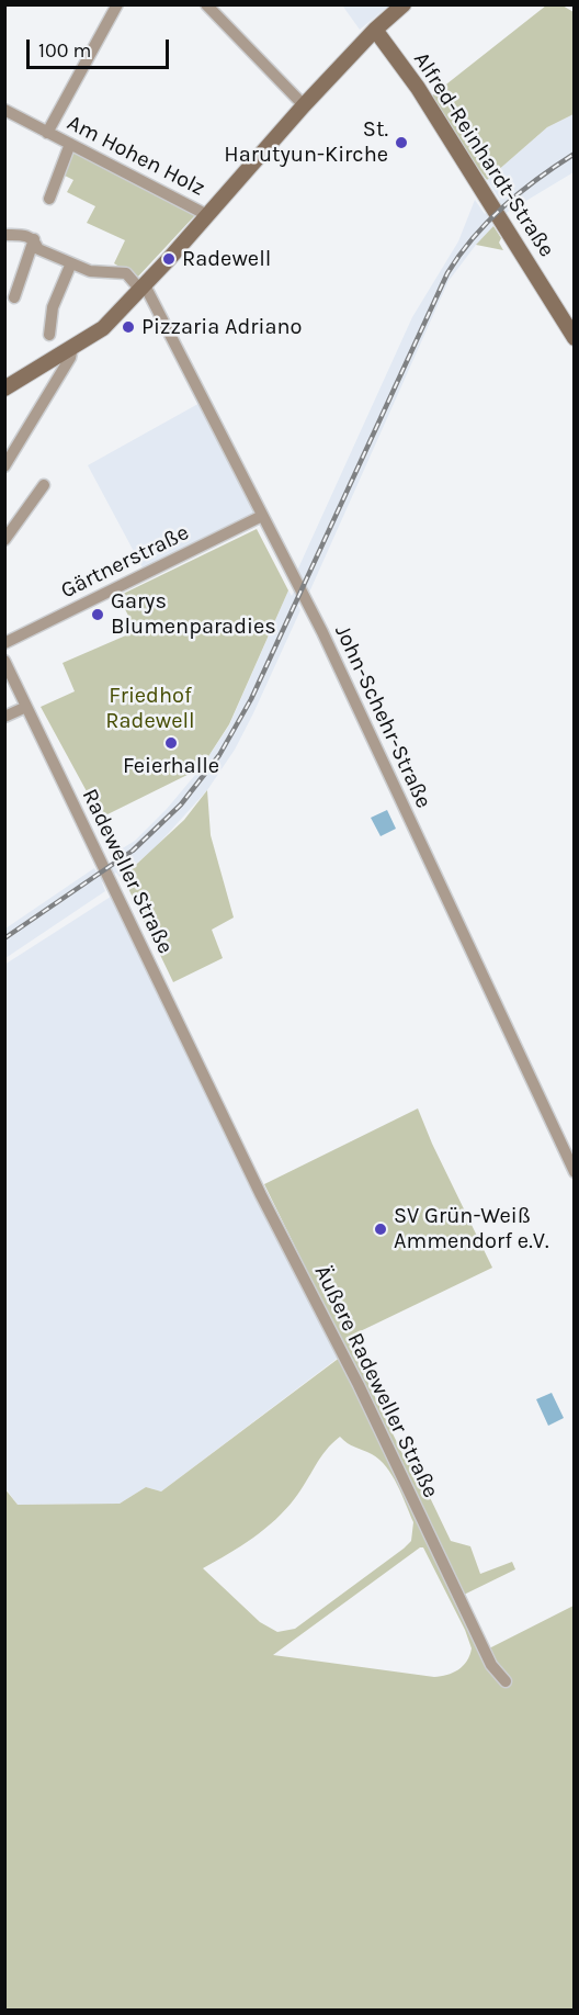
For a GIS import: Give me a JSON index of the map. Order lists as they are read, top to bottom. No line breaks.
{"streets":{"main road":["Alfred-Reinhardt-Straße"],"street":["Am Hohen Holz","Gärtnerstraße","John-Schehr-Straße","Radeweller Straße","Äußere Radeweller Straße"]},"crossings":[["Gärtnerstraße","John-Schehr-Straße"],["Radeweller Straße","Äußere Radeweller Straße"]],"parks":["Friedhof Radewell"],"places":["St. Harutyun-Kirche","Radewell","Pizzaria Adriano","Garys Blumenparadies","Feierhalle","SV Grün-Weiß Ammendorf e.V."],"scale_bar":"100 m"}
